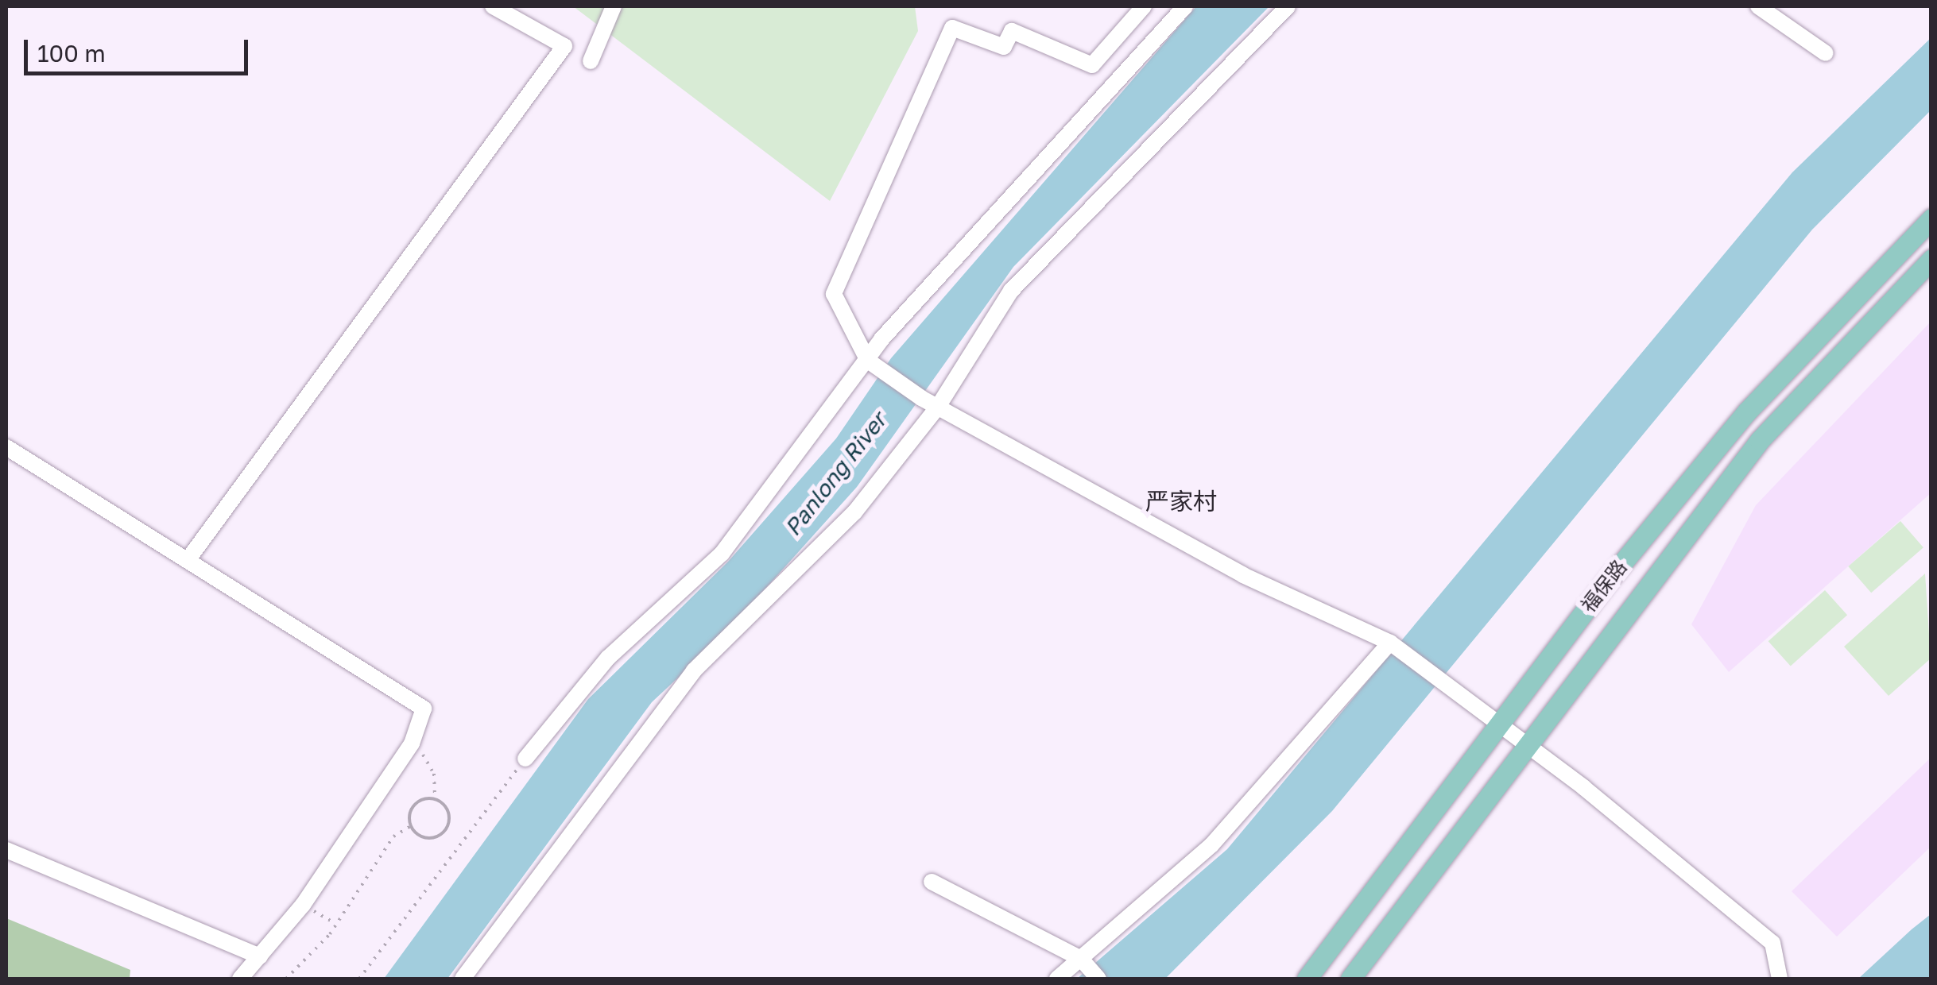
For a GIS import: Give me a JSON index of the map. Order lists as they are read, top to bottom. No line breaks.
{"streets":{"main road":["福保路"]},"districts":["严家村"],"water":["Panlong River"],"scale_bar":"100 m"}
